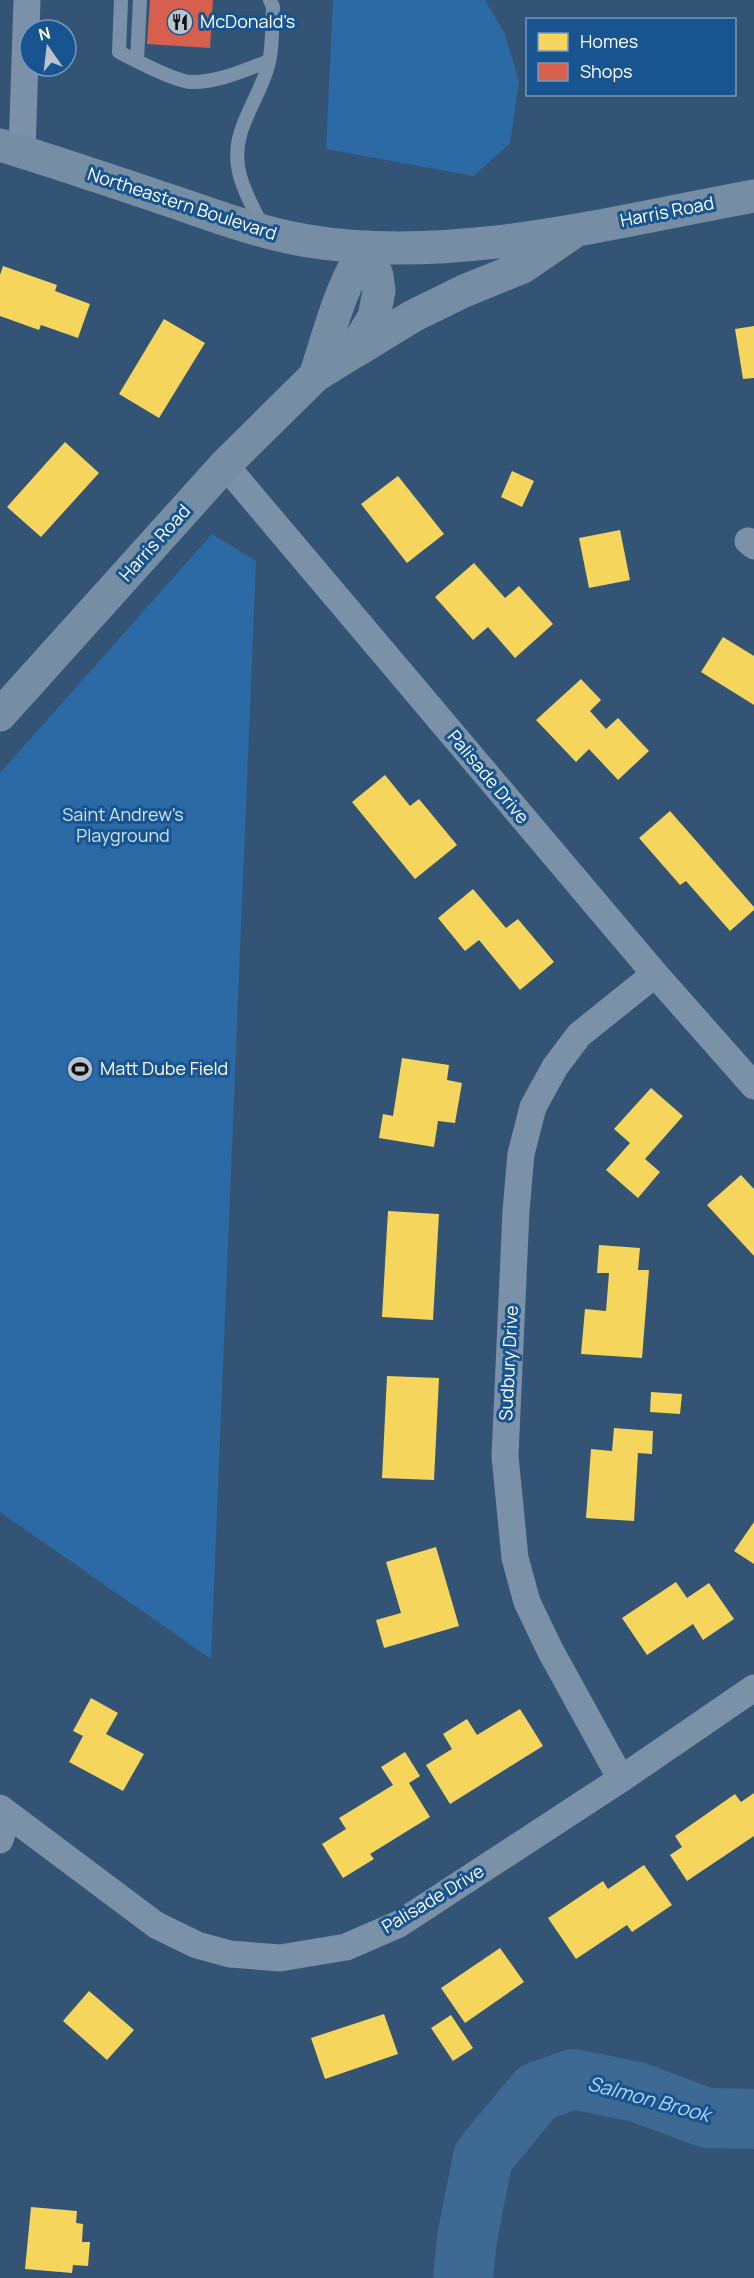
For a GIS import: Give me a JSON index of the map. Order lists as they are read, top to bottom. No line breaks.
{"streets":{"street":["Northeastern Boulevard","Harris Road","Palisade Drive","Sudbury Drive"]},"crossings":[["Northeastern Boulevard","Harris Road"],["Harris Road","Palisade Drive"],["Palisade Drive","Sudbury Drive"]],"water":["Salmon Brook"],"parks":["Saint Andrew's Playground"],"places":{"restaurant":["McDonald's"],"sports":["Matt Dube Field"]},"legend":["Homes","Shops"],"north":"top"}
